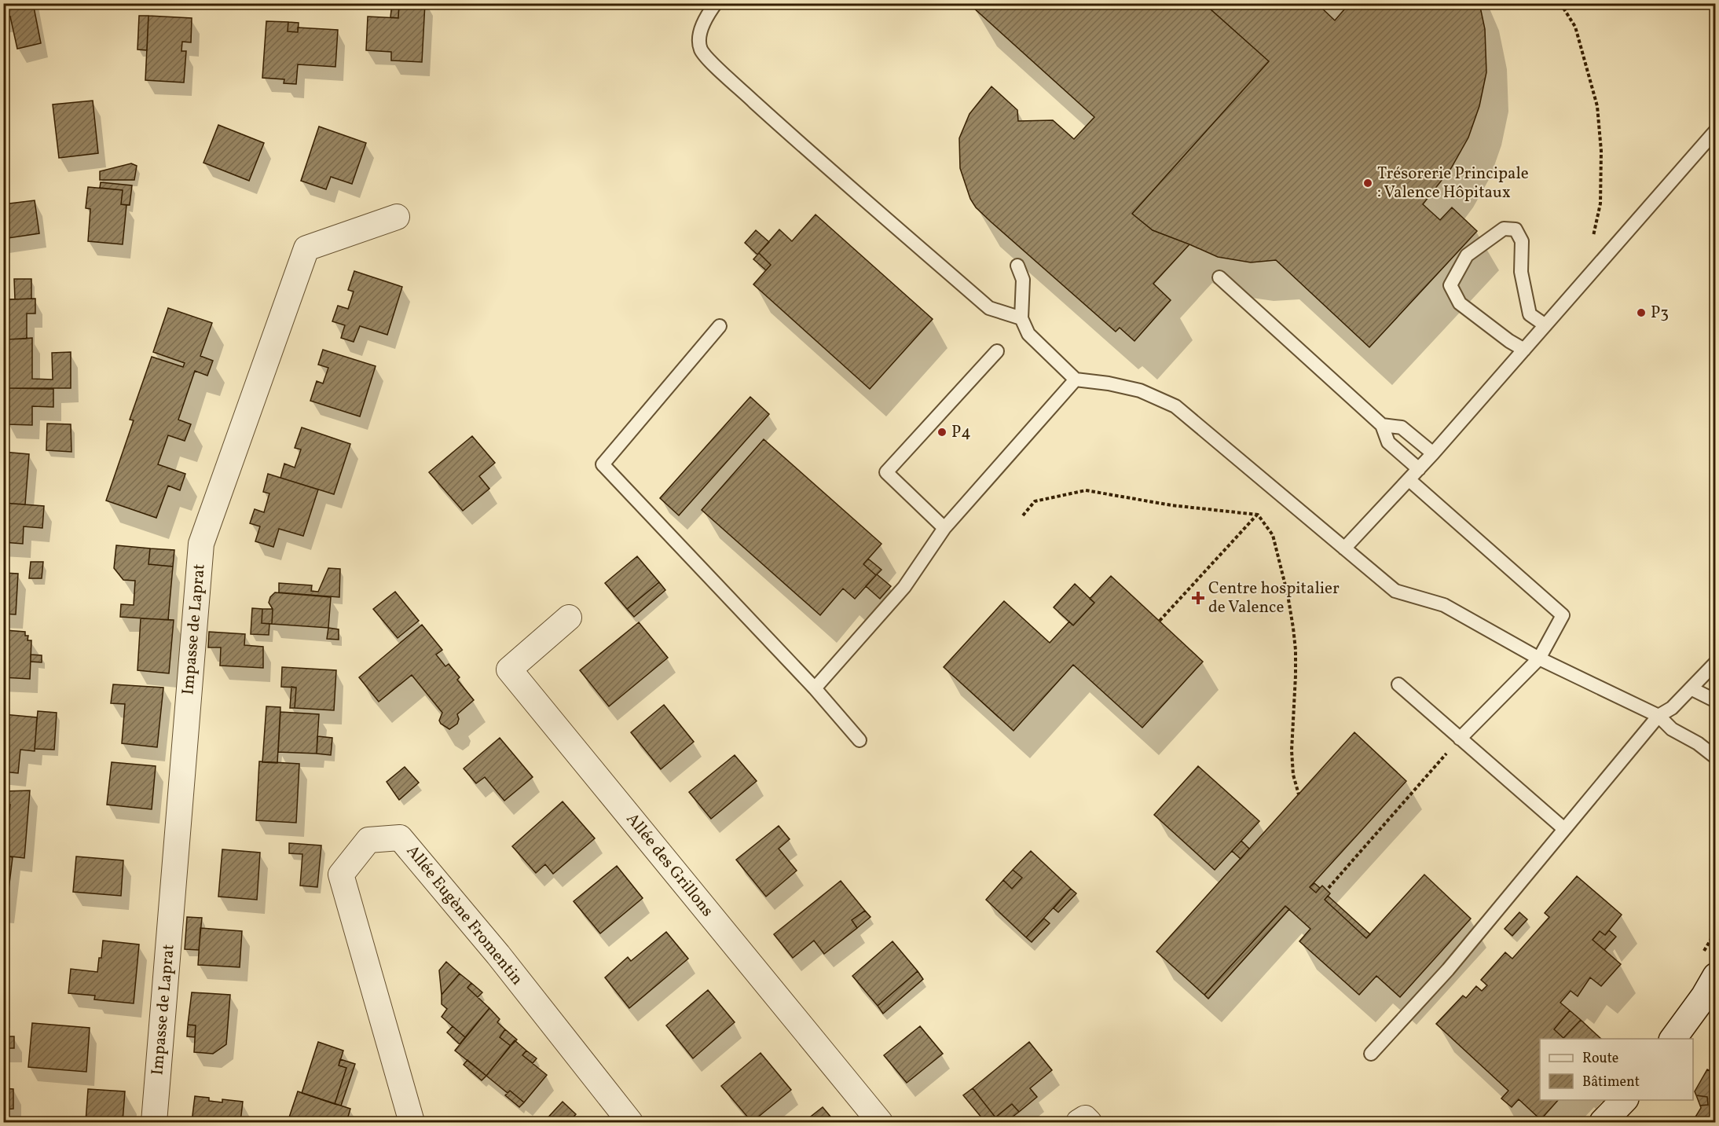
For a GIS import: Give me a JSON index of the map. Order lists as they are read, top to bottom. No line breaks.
{"streets":{"street":["Impasse de Laprat","Allée des Grillons","Allée Eugène Fromentin"]},"places":{"other":["Trésorerie Principale : Valence Hôpitaux","P3","P4"],"health":["Centre hospitalier de Valence"]},"legend":["Route","Bâtiment"]}
